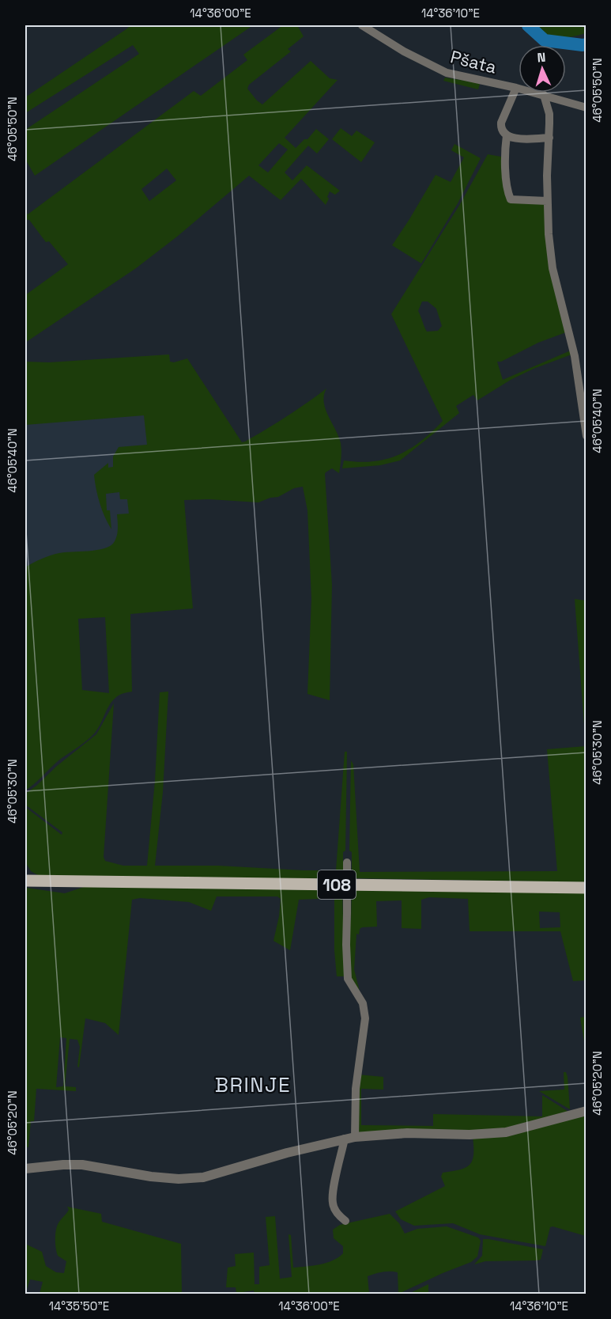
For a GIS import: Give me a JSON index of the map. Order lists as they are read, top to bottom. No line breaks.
{"streets":{"main road":["108"],"street":["Pšata"]},"districts":["BRINJE"],"north":"top","coordinates":["14°36'00\"E","14°36'10\"E","46°05'50\"N","46°05'40\"N","46°05'30\"N","46°05'20\"N","14°35'50\"E"]}
